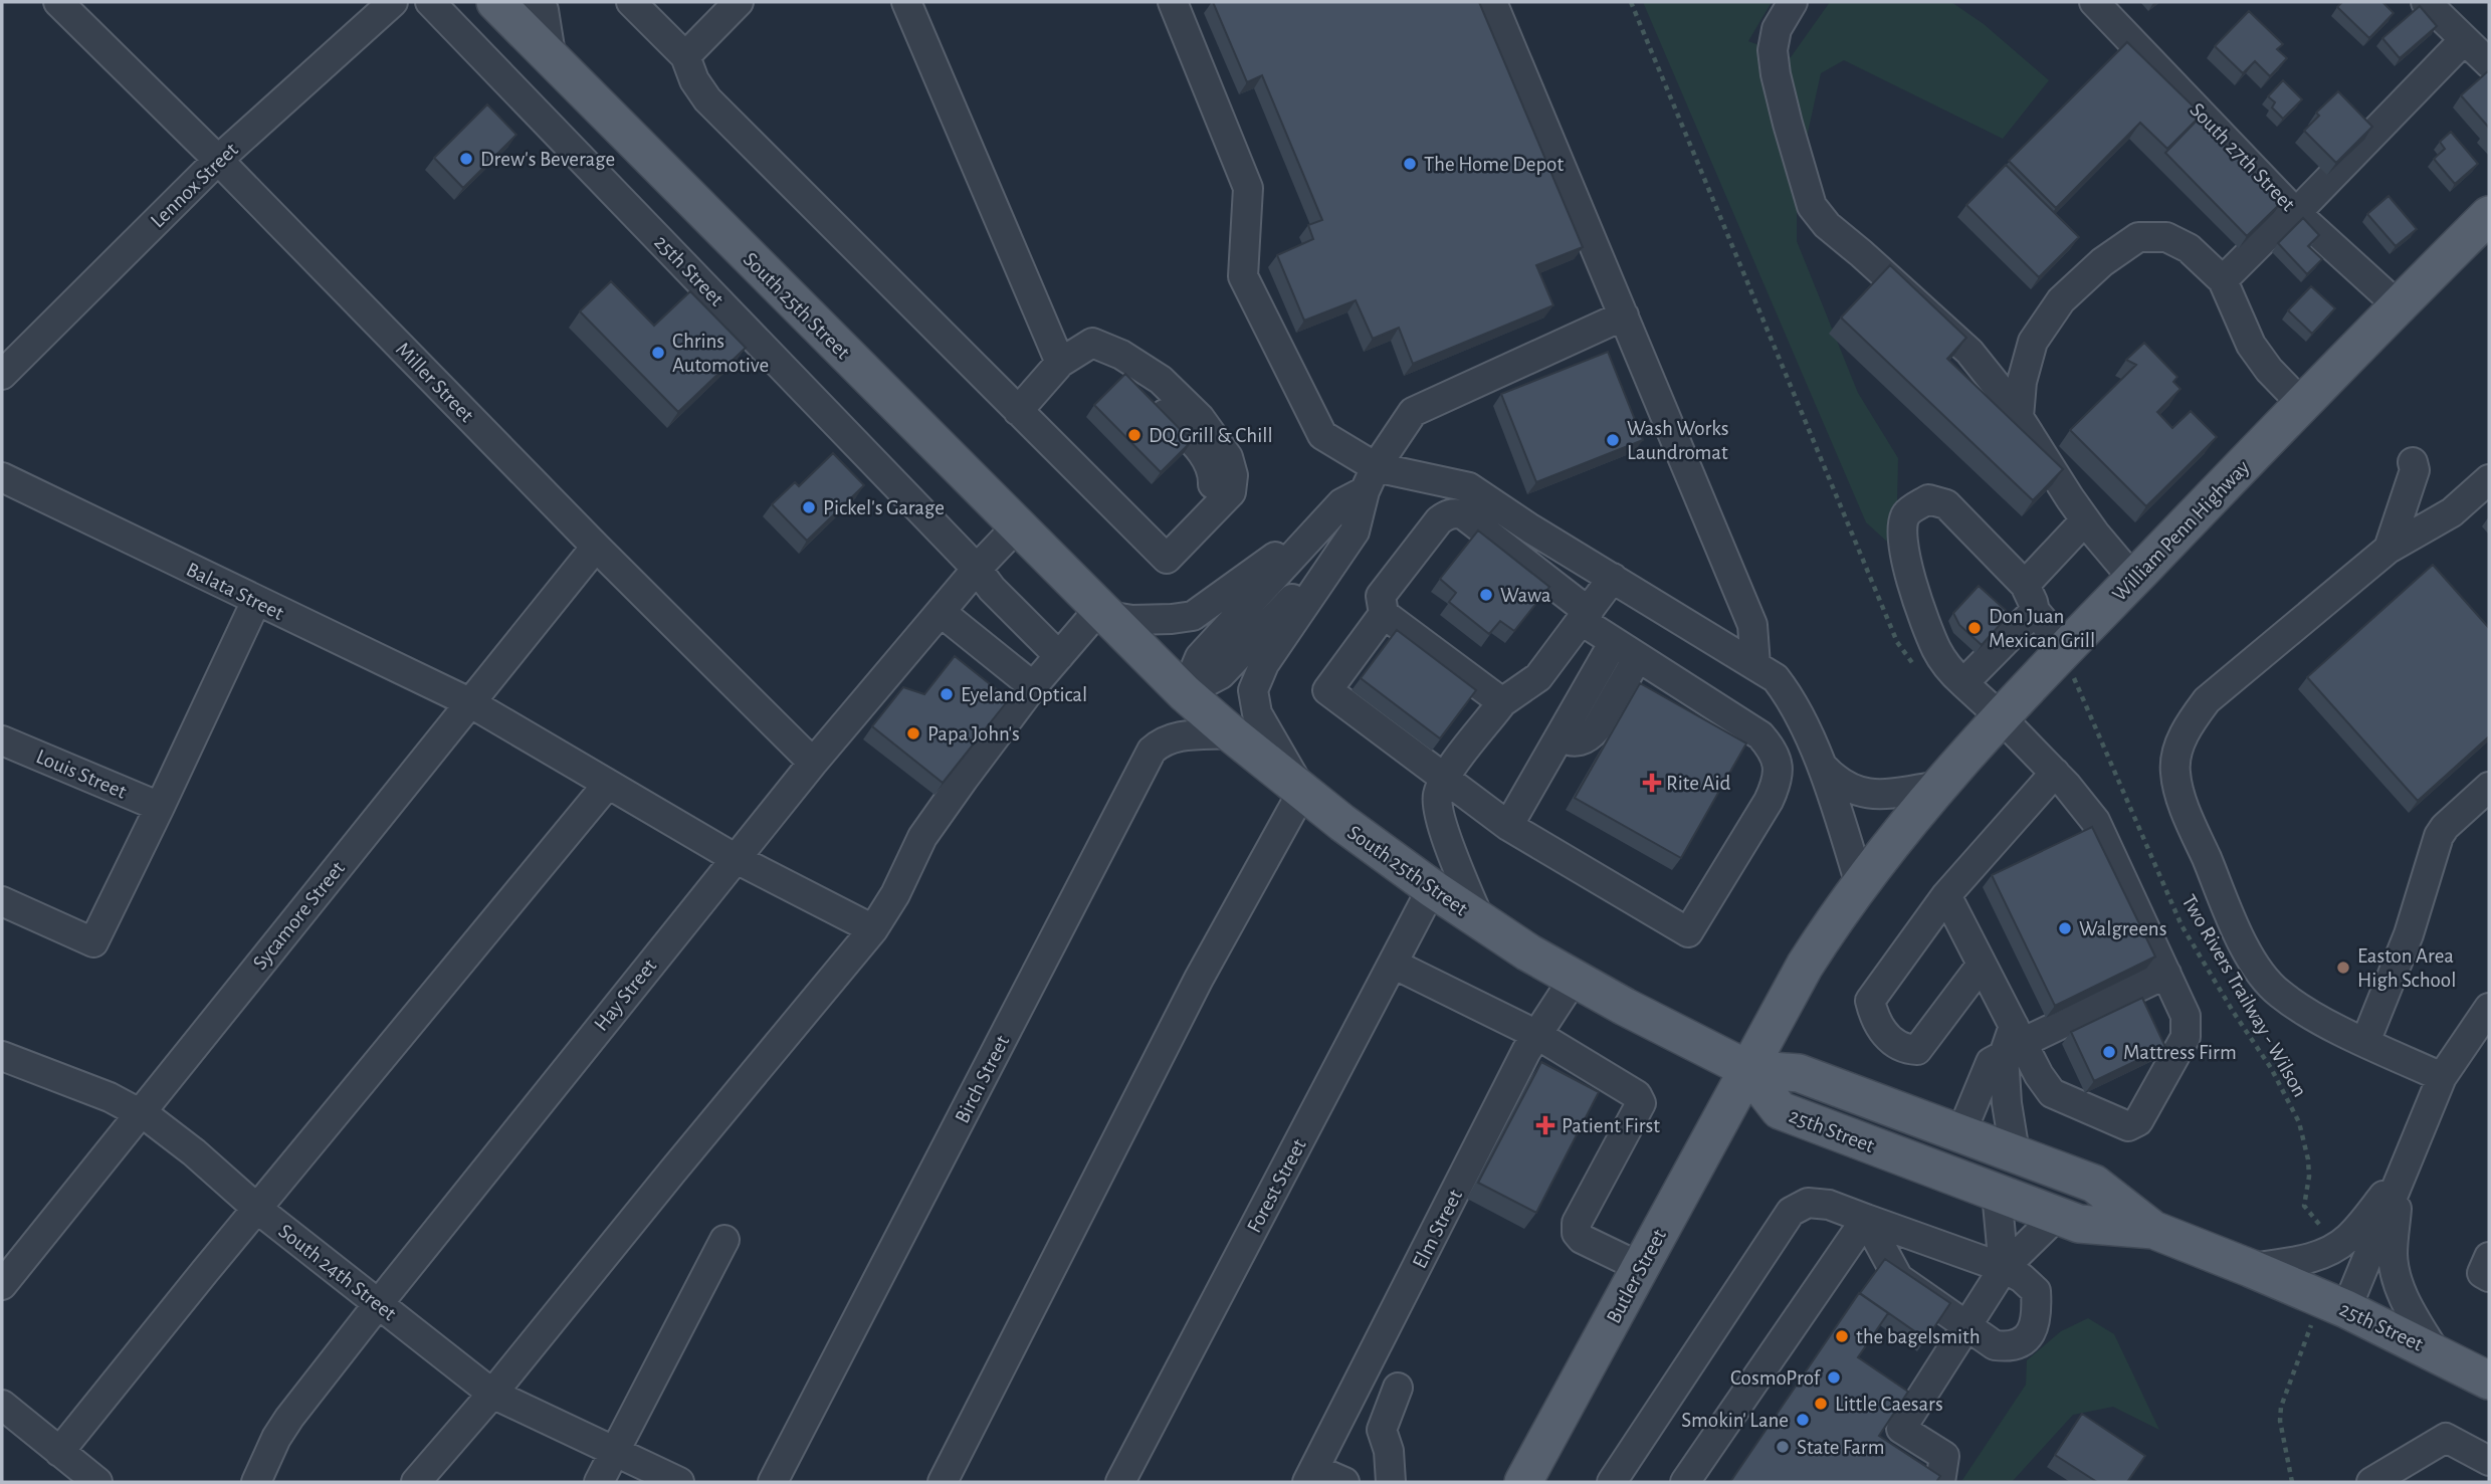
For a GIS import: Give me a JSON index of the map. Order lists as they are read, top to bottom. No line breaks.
{"streets":{"main road":["25th Street","South 25th Street","William Penn Highway","Butler Street"],"street":["South 27th Street","Lennox Street","Miller Street","Balata Street","Louis Street","Sycamore Street","Hay Street","Birch Street","Forest Street","Elm Street","South 24th Street"],"path":["Two Rivers Trailway - Wilson"]},"crossings":[["South 27th Street","William Penn Highway"],["Lennox Street","Miller Street"],["25th Street","South 25th Street"],["25th Street","William Penn Highway"],["25th Street","Hay Street"],["25th Street","Butler Street"],["South 25th Street","William Penn Highway"],["South 25th Street","Hay Street"],["South 25th Street","Birch Street"],["South 25th Street","Forest Street"],["South 25th Street","Elm Street"],["South 25th Street","Butler Street"],["Miller Street","Sycamore Street"],["Miller Street","Hay Street"],["William Penn Highway","Two Rivers Trailway - Wilson"],["William Penn Highway","Butler Street"],["Balata Street","Sycamore Street"],["Balata Street","Hay Street"],["Sycamore Street","South 24th Street"],["Hay Street","South 24th Street"]],"places":{"other":["Drew's Beverage","The Home Depot","Chrins Automotive","DQ Grill & Chill","Wash Works Laundromat","Pickel's Garage","Wawa","Don Juan Mexican Grill","Eyeland Optical","Papa John's","Walgreens","Easton Area High School","Mattress Firm","the bagelsmith","CosmoProf","Little Caesars","Smokin' Lane","State Farm"],"health":["Rite Aid","Patient First"]}}
